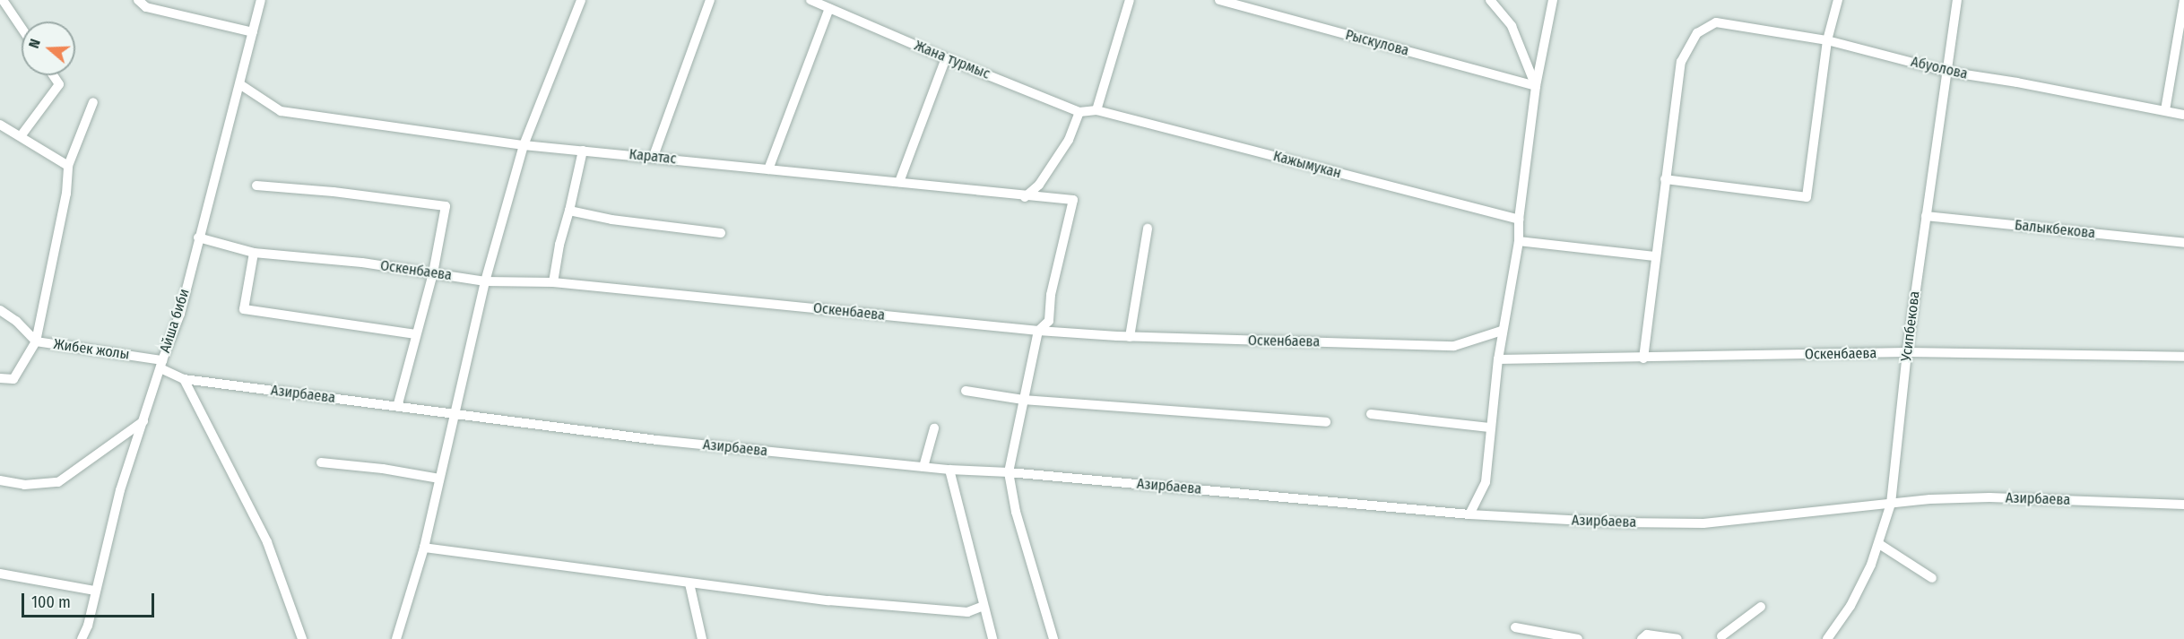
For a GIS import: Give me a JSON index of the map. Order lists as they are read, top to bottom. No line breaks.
{"streets":{"street":["Рыскулова","Жана турмыс","Абуолова","Каратас","Кажымукан","Балыкбекова","Оскенбаева","Айша биби","Усипбекова","Жибек жолы","Азирбаева"]},"crossings":[["Жана турмыс","Кажымукан"],["Абуолова","Усипбекова"],["Каратас","Оскенбаева"],["Каратас","Айша биби"],["Балыкбекова","Усипбекова"],["Оскенбаева","Айша биби"],["Оскенбаева","Усипбекова"],["Айша биби","Жибек жолы"],["Айша биби","Азирбаева"],["Усипбекова","Азирбаева"],["Жибек жолы","Азирбаева"]],"scale_bar":"100 m","north":"left"}
